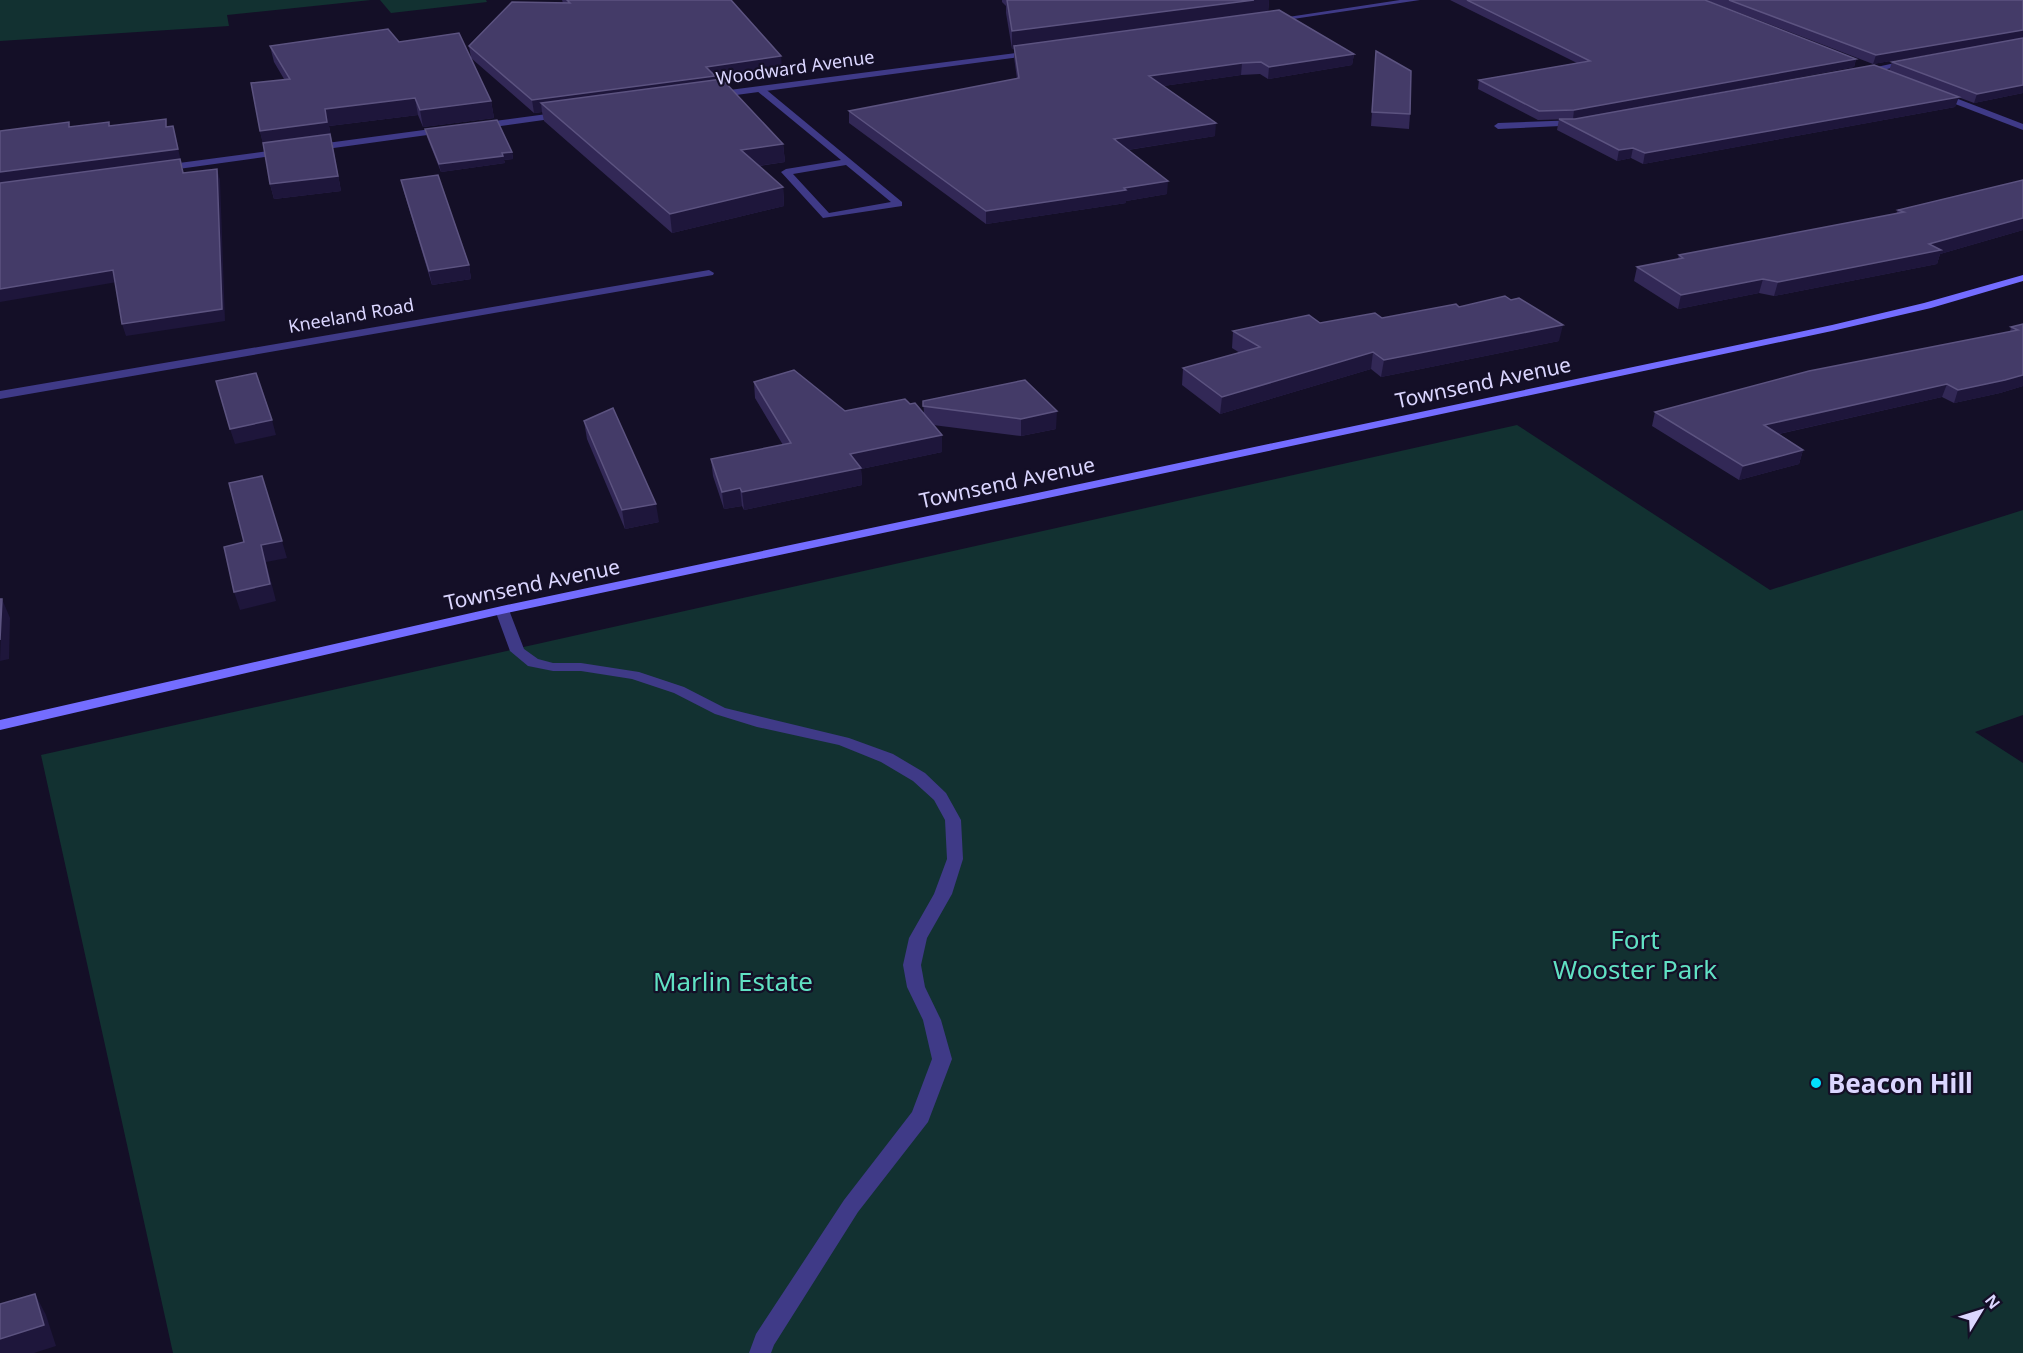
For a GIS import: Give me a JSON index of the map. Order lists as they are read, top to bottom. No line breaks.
{"streets":{"main road":["Townsend Avenue"],"street":["Woodward Avenue","Kneeland Road"]},"parks":["Fort Wooster Park","Marlin Estate"],"places":["Beacon Hill"],"north":"top right"}
